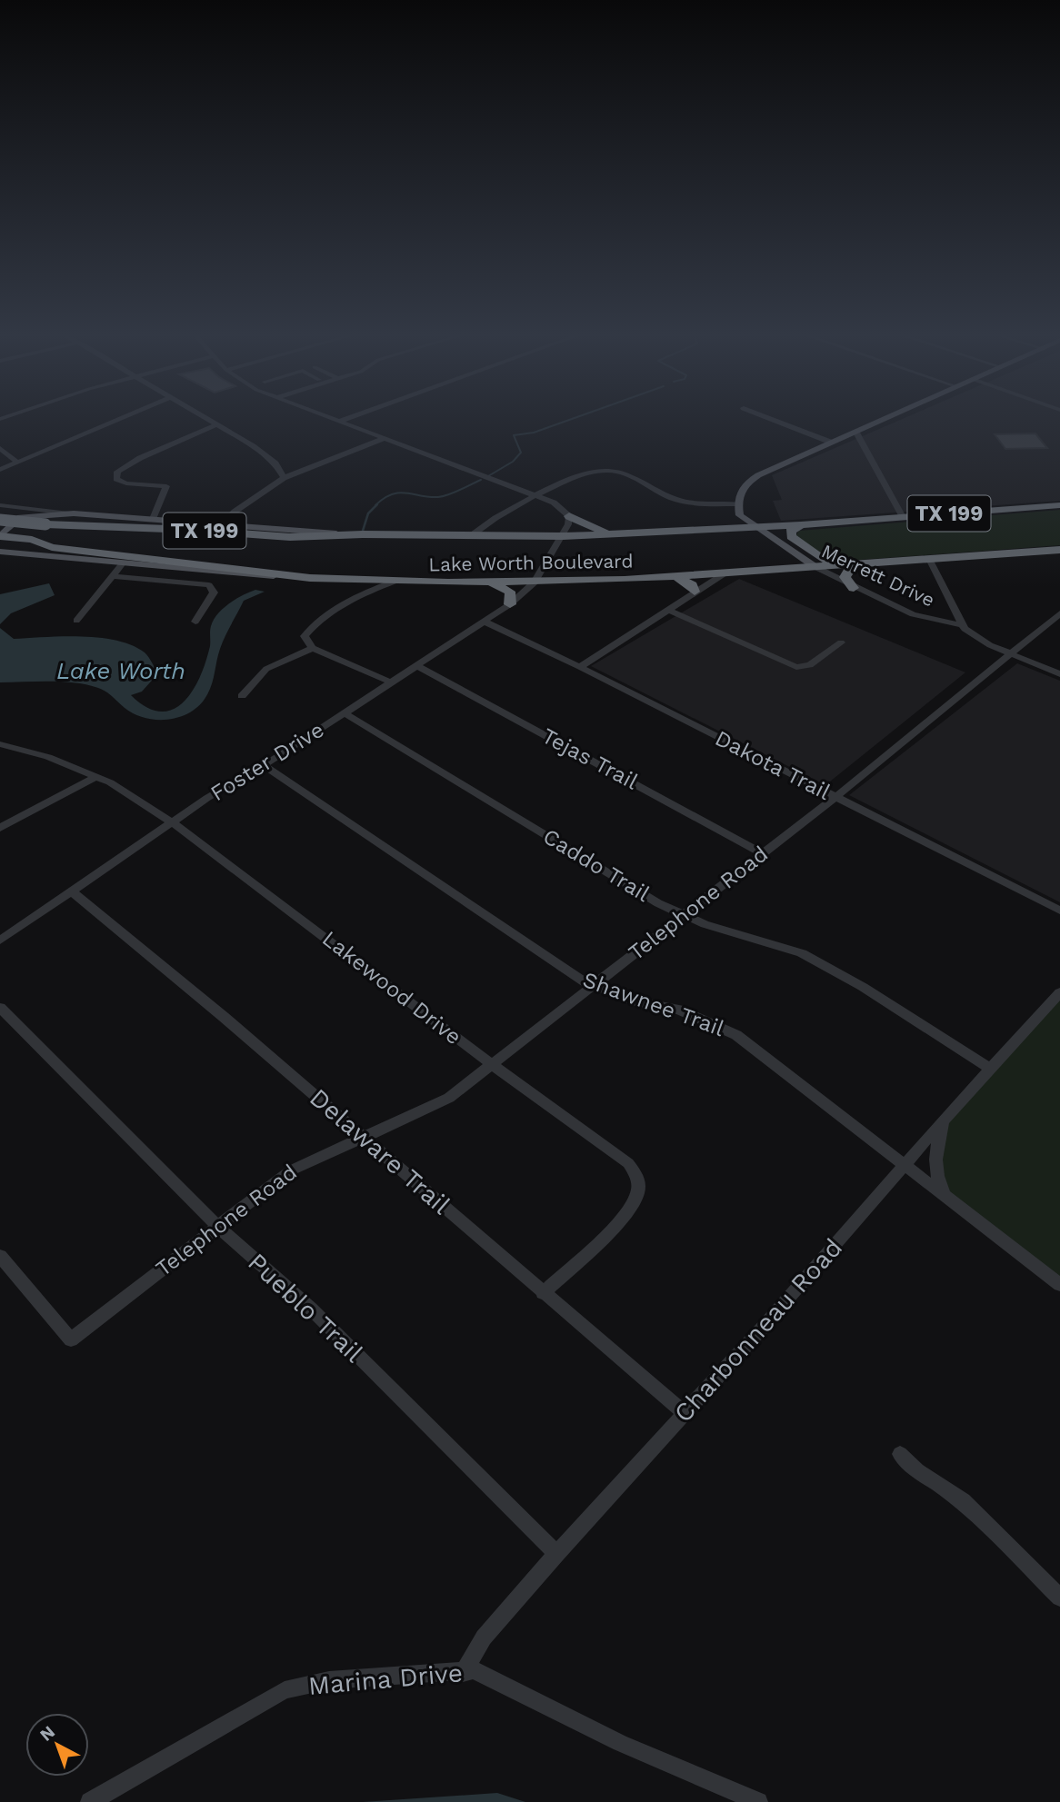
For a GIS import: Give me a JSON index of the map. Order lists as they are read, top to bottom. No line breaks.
{"streets":{"highway":["TX 199","Lake Worth Boulevard"],"main road":["Merrett Drive"],"street":["Tejas Trail","Foster Drive","Dakota Trail","Caddo Trail","Telephone Road","Lakewood Drive","Shawnee Trail","Delaware Trail","Pueblo Trail","Charbonneau Road","Marina Drive"]},"crossings":[["TX 199","Lake Worth Boulevard"],["Lake Worth Boulevard","Merrett Drive"],["Lake Worth Boulevard","Foster Drive"],["Merrett Drive","Telephone Road"],["Tejas Trail","Foster Drive"],["Tejas Trail","Telephone Road"],["Foster Drive","Dakota Trail"],["Foster Drive","Caddo Trail"],["Foster Drive","Lakewood Drive"],["Foster Drive","Shawnee Trail"],["Foster Drive","Delaware Trail"],["Dakota Trail","Telephone Road"],["Caddo Trail","Telephone Road"],["Caddo Trail","Charbonneau Road"],["Telephone Road","Lakewood Drive"],["Telephone Road","Shawnee Trail"],["Telephone Road","Delaware Trail"],["Telephone Road","Pueblo Trail"],["Lakewood Drive","Delaware Trail"],["Shawnee Trail","Charbonneau Road"],["Delaware Trail","Charbonneau Road"],["Pueblo Trail","Charbonneau Road"],["Charbonneau Road","Marina Drive"]],"water":["Lake Worth"],"north":"top left"}
